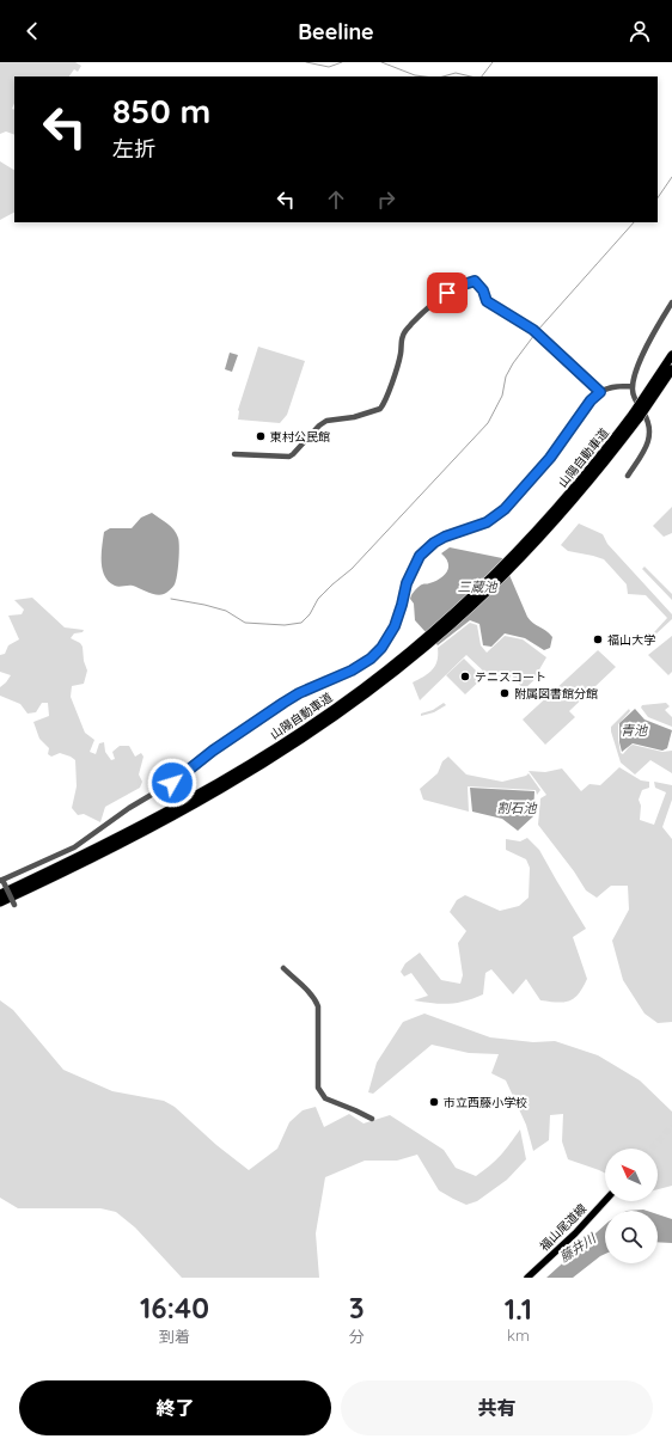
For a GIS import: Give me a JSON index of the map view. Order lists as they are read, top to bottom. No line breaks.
{"streets":{"highway":["山陽自動車道"],"main road":["福山尾道線"]},"water":["三蔵池","青池","割石池","藤井川"],"places":["東村公民館","福山大学","テニスコート","附属図書館分館","市立西藤小学校"],"north":"top left","page":{"header":"Beeline","turn":["850 m","左折"],"eta":["16:40","到着","3","分","1.1","km"],"buttons":["終了","共有"]}}
